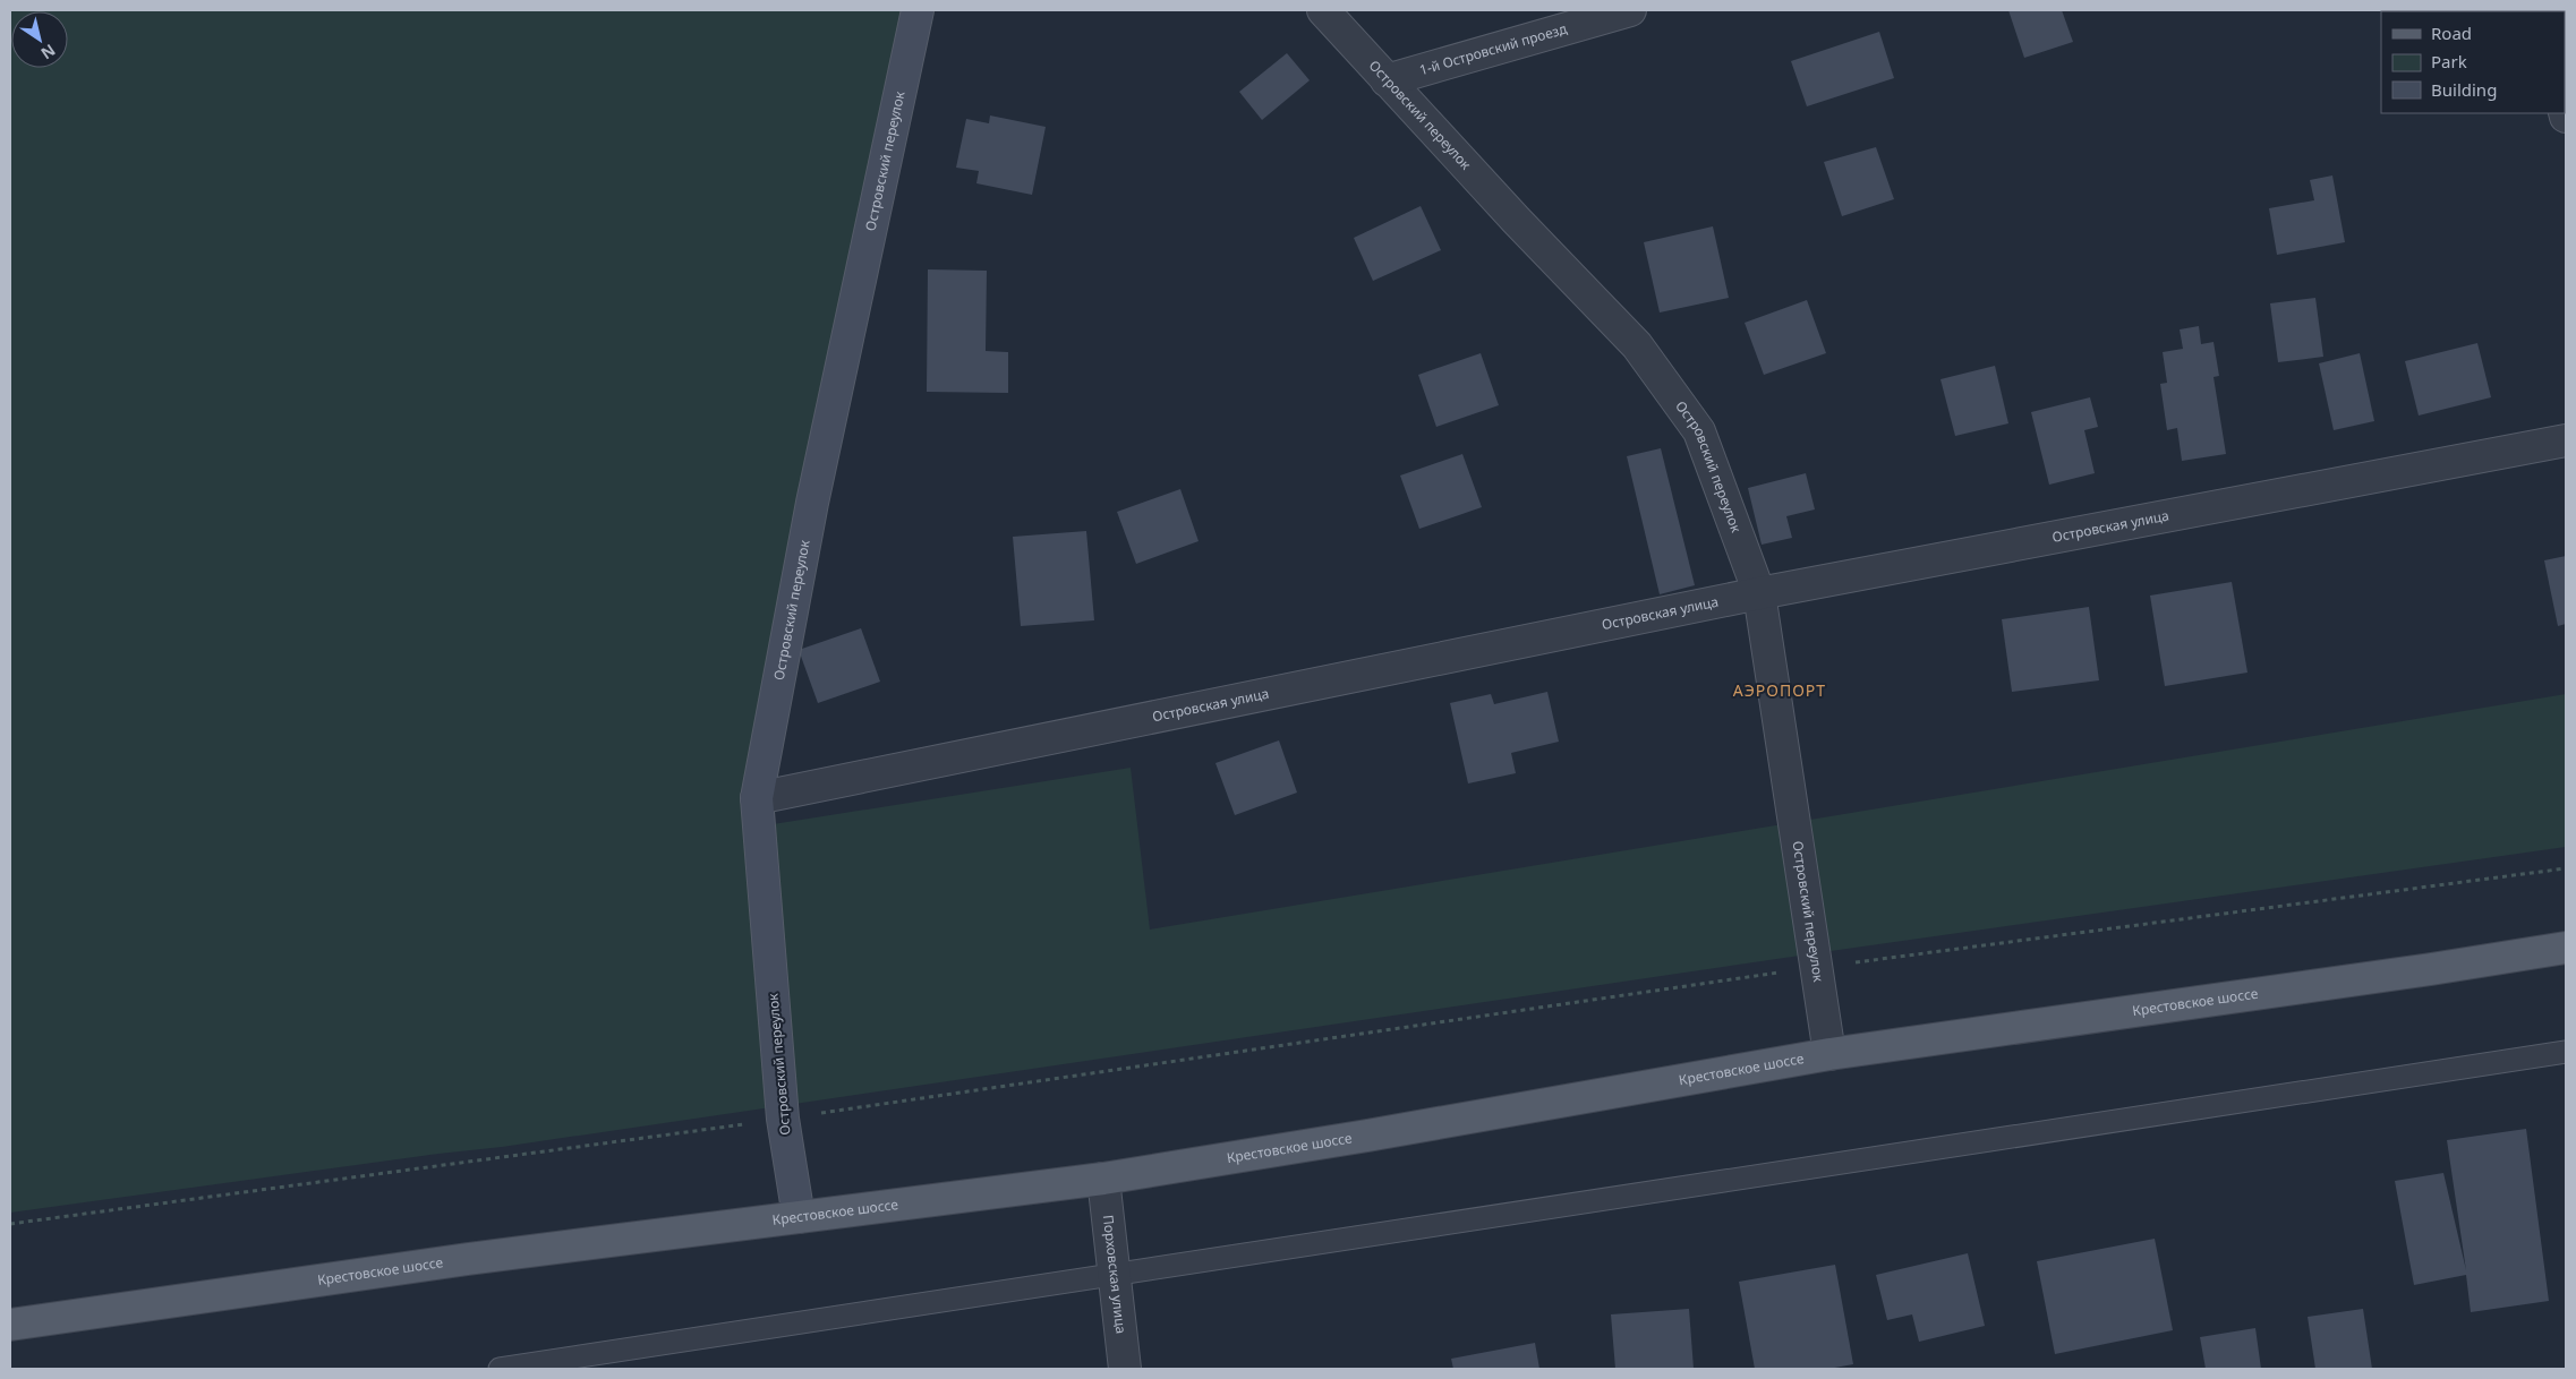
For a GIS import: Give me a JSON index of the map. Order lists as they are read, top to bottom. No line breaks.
{"streets":{"main road":["Крестовское шоссе"],"street":["1-й Островский проезд","Островский переулок","Островская улица","Порховская улица"]},"crossings":[["1-й Островский проезд","Островский переулок"],["Островский переулок","Островская улица"],["Островский переулок","Крестовское шоссе"],["Крестовское шоссе","Порховская улица"]],"districts":["АЭРОПОРТ"],"legend":["Road","Park","Building"],"north":"bottom right"}
